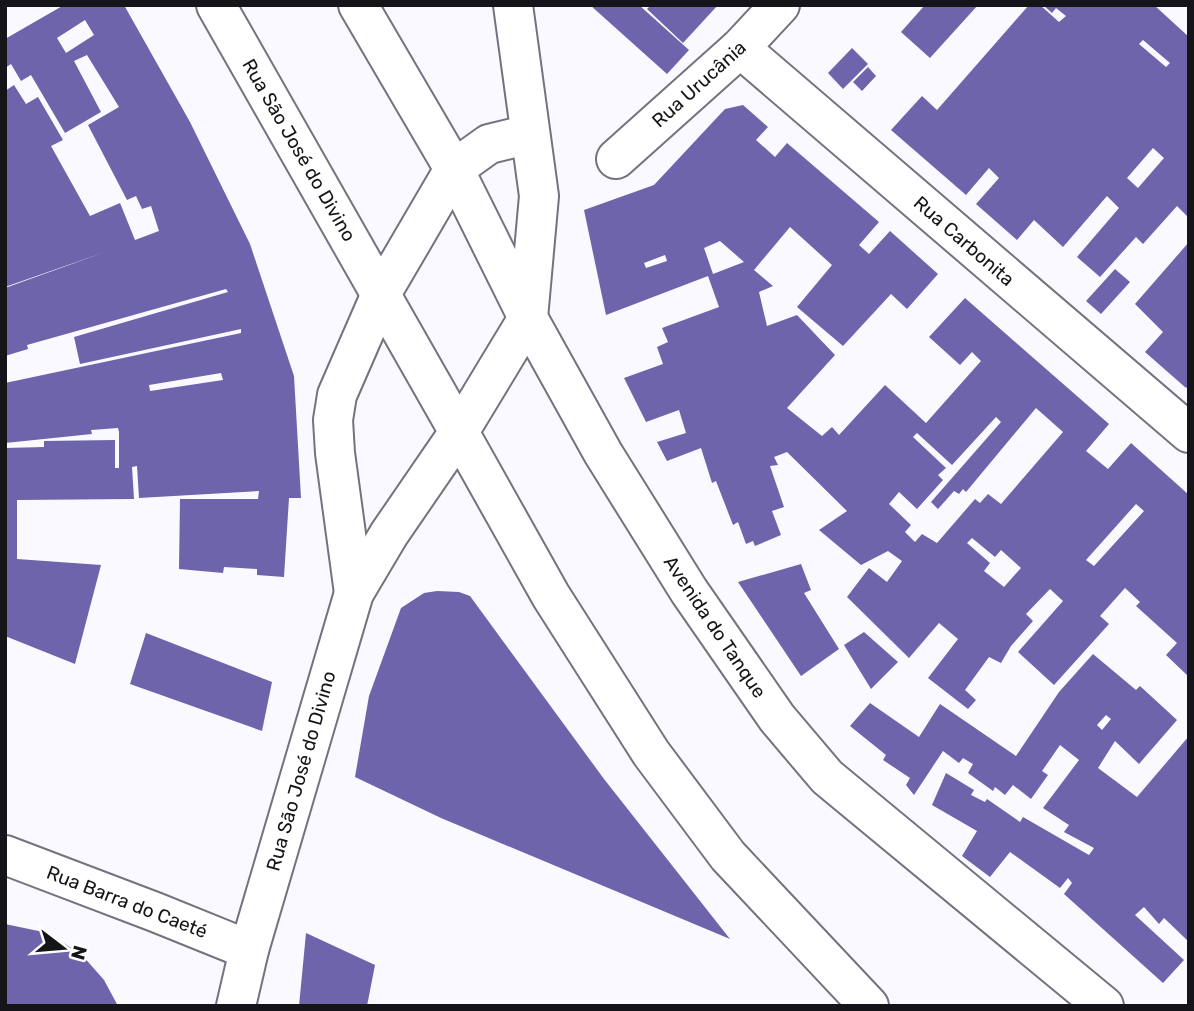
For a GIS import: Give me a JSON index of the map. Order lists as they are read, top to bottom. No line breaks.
{"streets":{"main road":["Rua Urucânia","Rua São José do Divino","Rua Carbonita","Avenida do Tanque","Rua Barra do Caeté"]},"crossings":[["Rua Urucânia","Rua Carbonita"],["Rua São José do Divino","Avenida do Tanque"],["Rua São José do Divino","Rua Barra do Caeté"]],"north":"right"}
